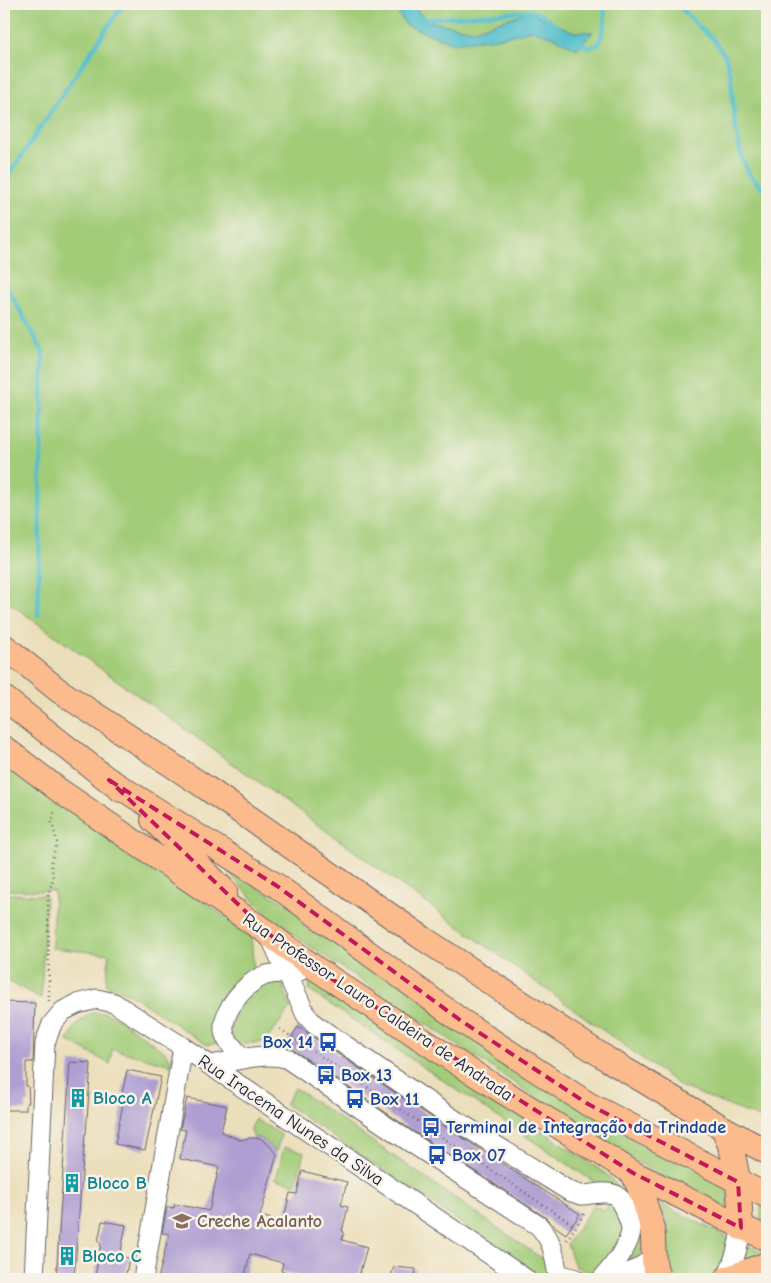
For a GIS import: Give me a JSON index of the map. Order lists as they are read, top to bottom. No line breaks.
{"streets":{"main road":["Rua Professor Lauro Caldeira de Andrada"],"street":["Rua Iracema Nunes da Silva"]},"places":{"bus stop":["Box 14","Box 13","Box 11","Terminal de Integração da Trindade","Box 07"],"building":["Bloco A","Bloco B","Bloco C"],"school or university":["Creche Acalanto"]}}
